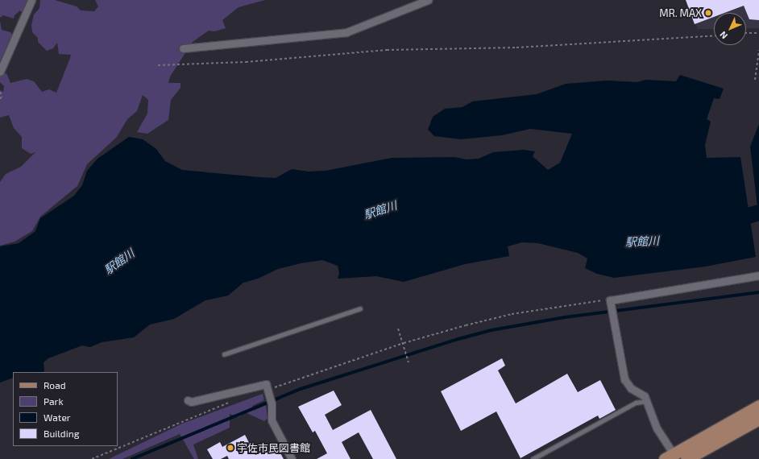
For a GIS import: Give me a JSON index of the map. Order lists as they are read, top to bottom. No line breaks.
{"water":["駅館川"],"places":["MR. MAX","宇佐市民図書館"],"legend":["Road","Park","Water","Building"],"north":"bottom left"}
